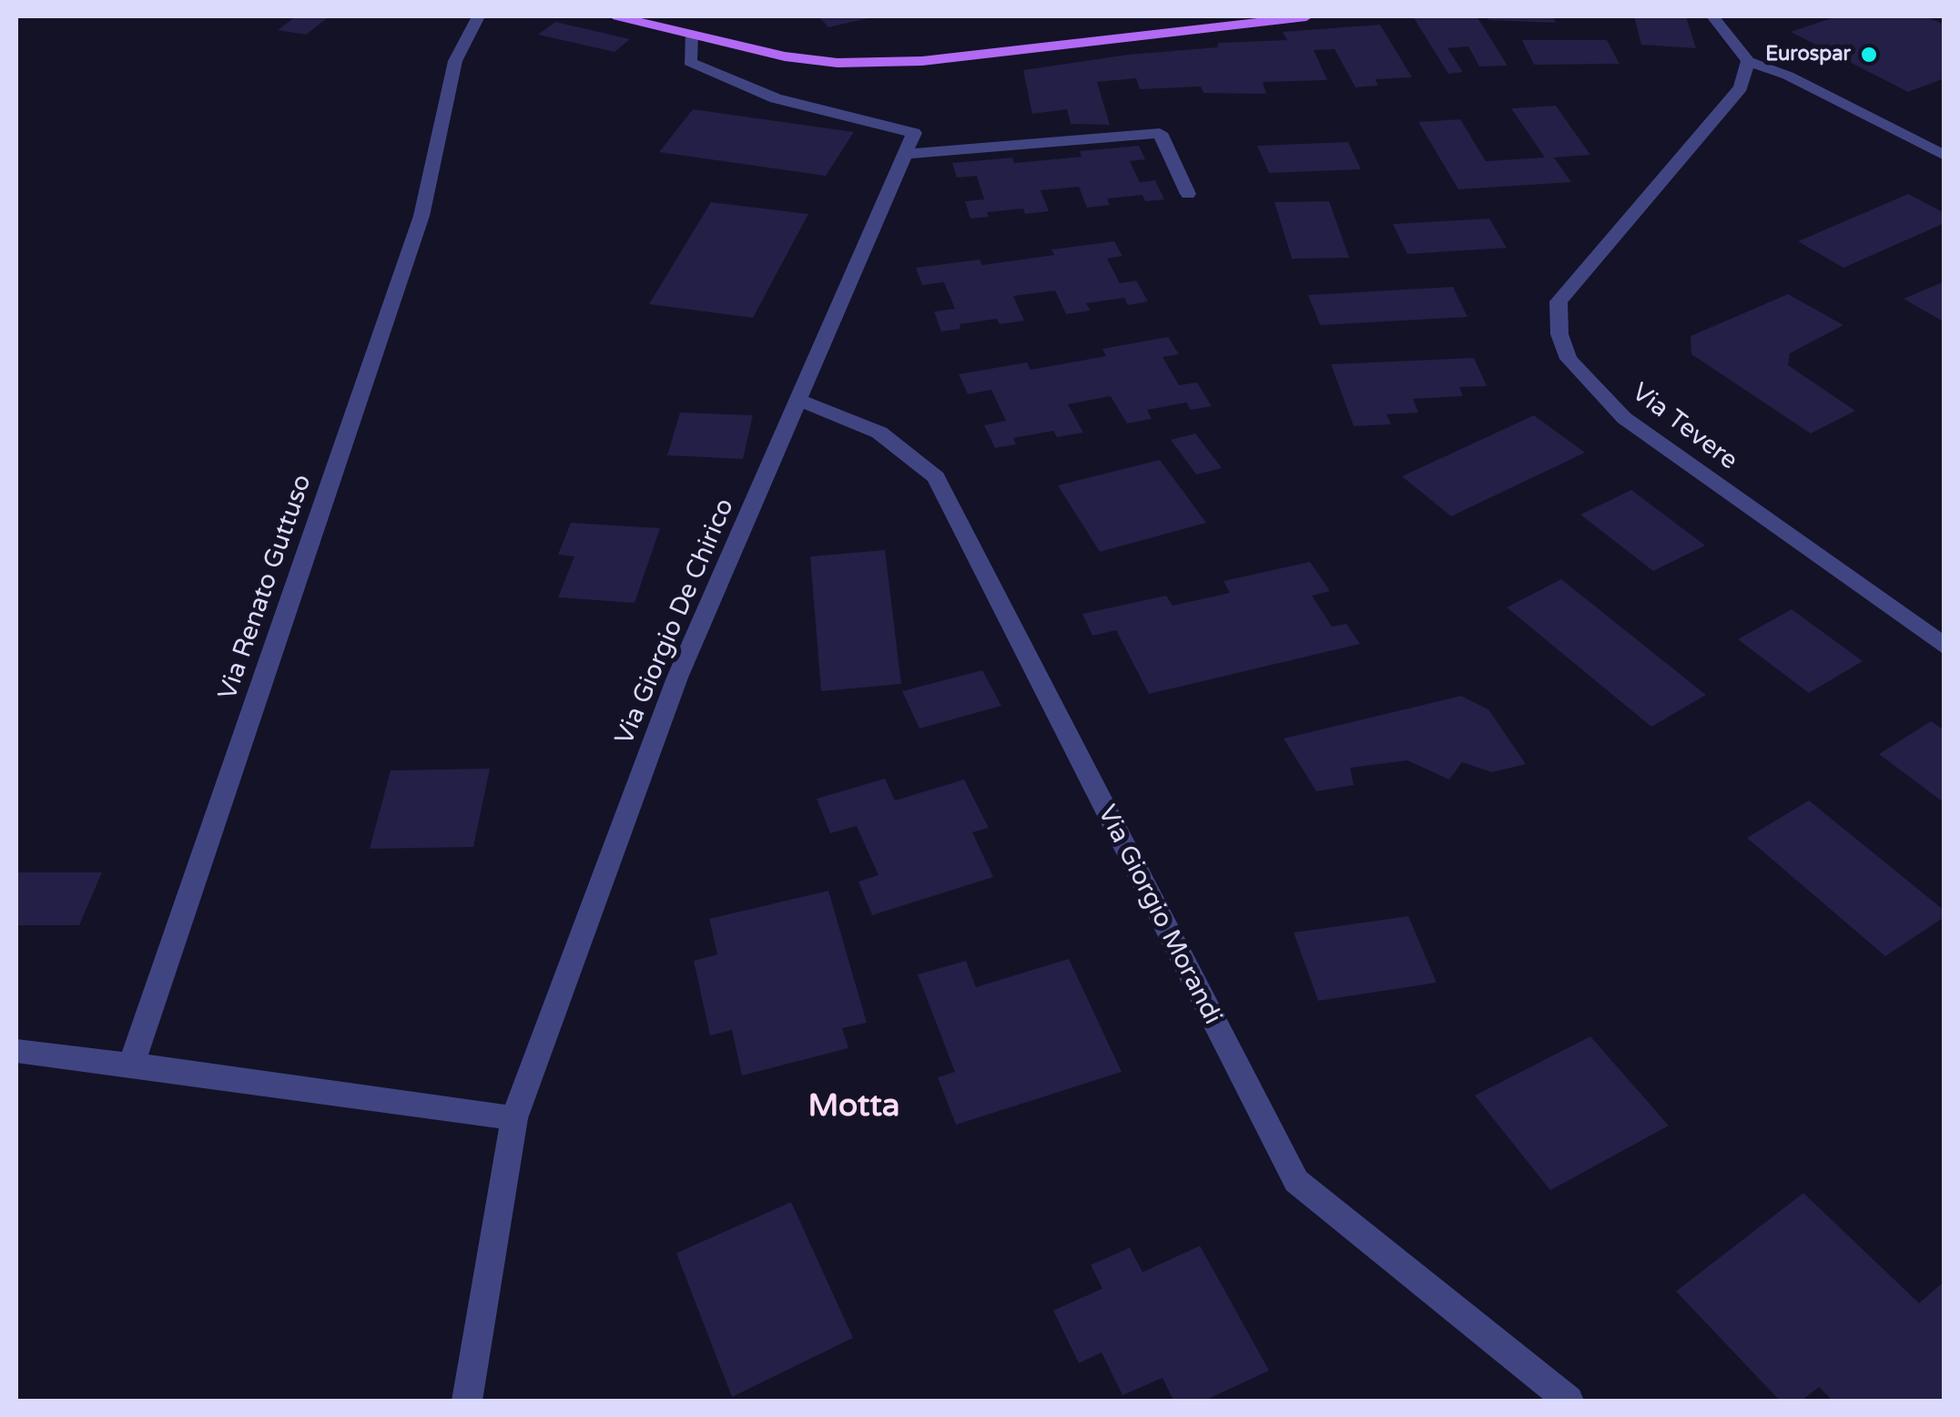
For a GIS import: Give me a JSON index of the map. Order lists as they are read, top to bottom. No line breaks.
{"streets":{"street":["Via Tevere","Via Renato Guttuso","Via Giorgio De Chirico","Via Giorgio Morandi"]},"crossings":[["Via Giorgio De Chirico","Via Giorgio Morandi"]],"districts":["Motta"],"places":["Eurospar"]}
